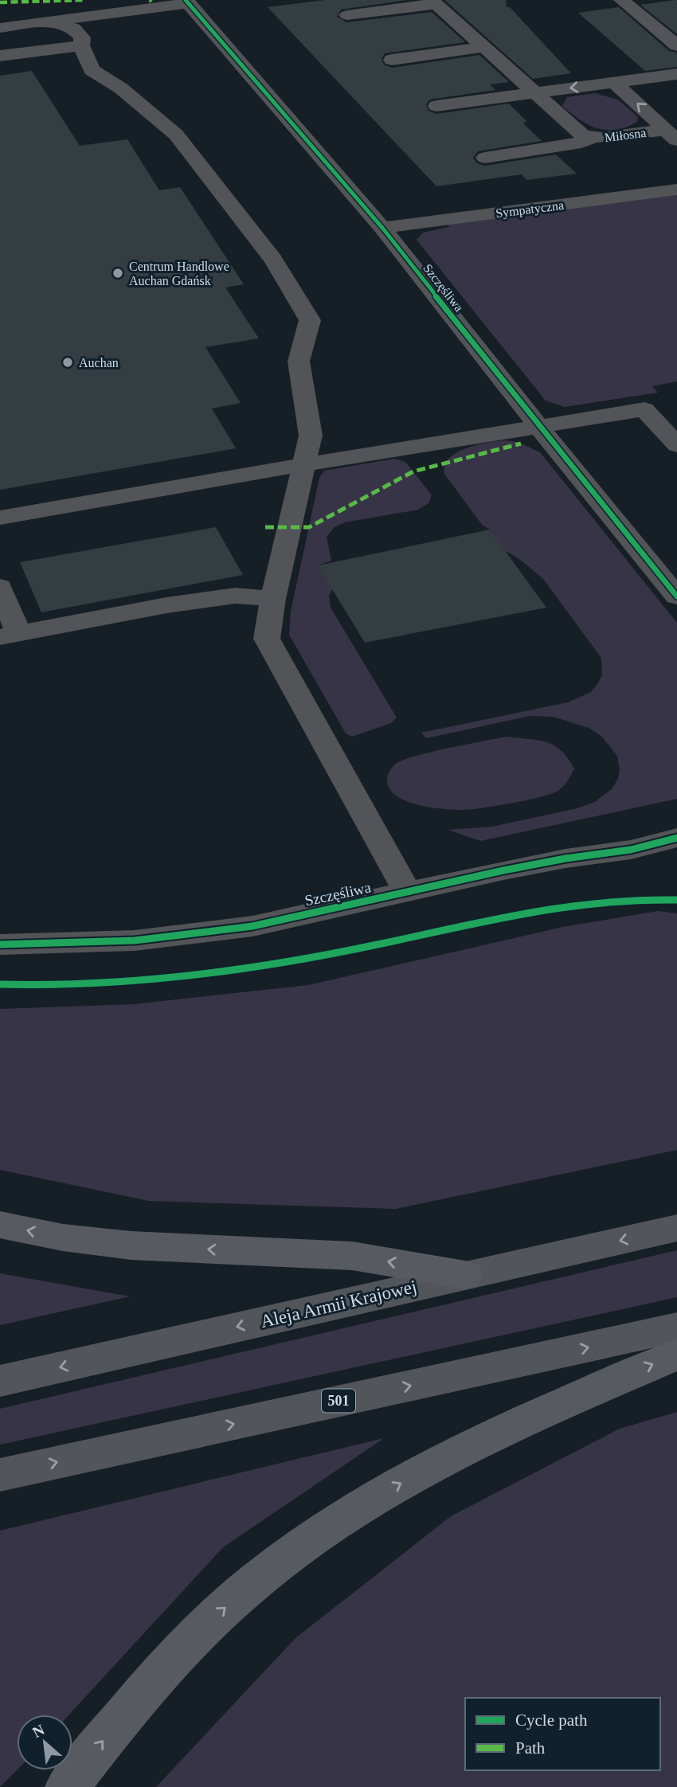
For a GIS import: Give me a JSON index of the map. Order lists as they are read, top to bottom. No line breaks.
{"streets":{"main road":["Aleja Armii Krajowej","501"],"street":["Miłosna","Sympatyczna","Szczęśliwa"]},"crossings":[["Sympatyczna","Szczęśliwa"]],"places":["Centrum Handlowe Auchan Gdańsk","Auchan"],"legend":["Cycle path","Path"],"north":"top left"}
